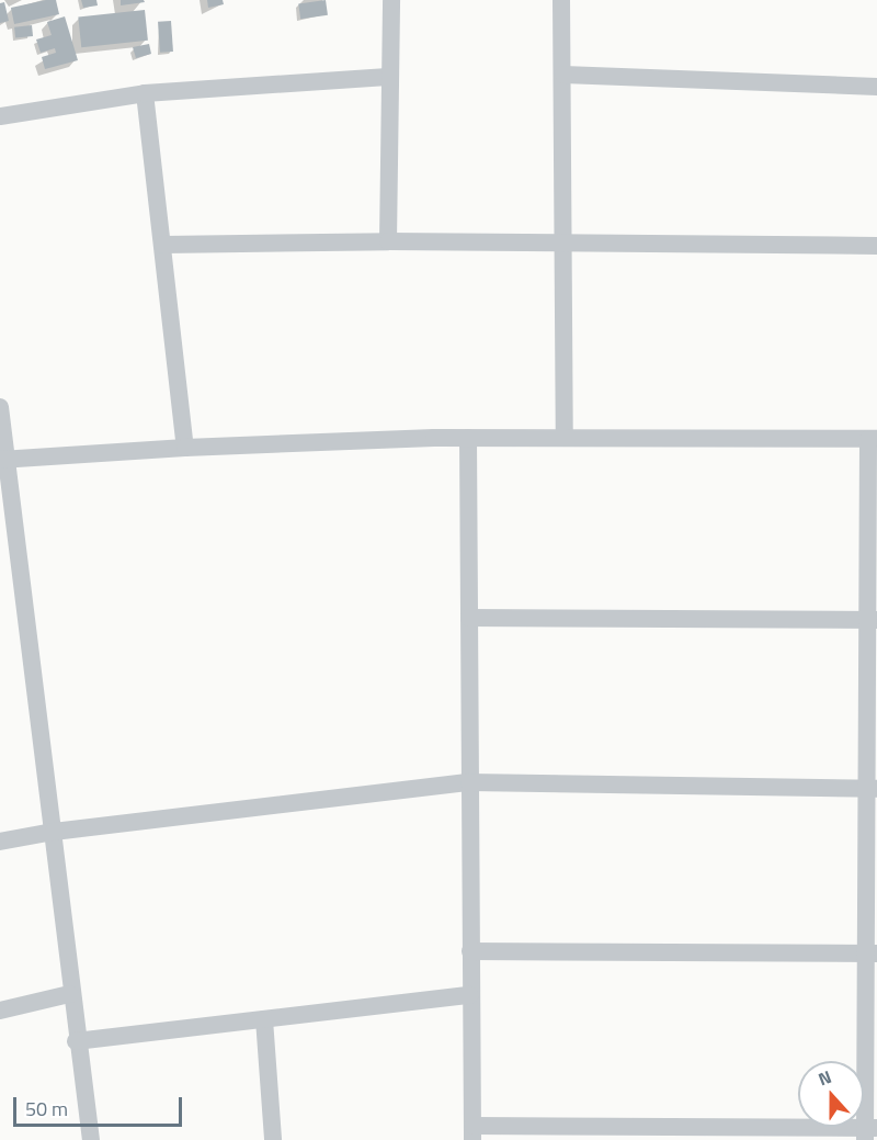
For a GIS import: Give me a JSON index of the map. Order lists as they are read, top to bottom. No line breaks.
{"scale_bar":"50 m","north":"top"}
